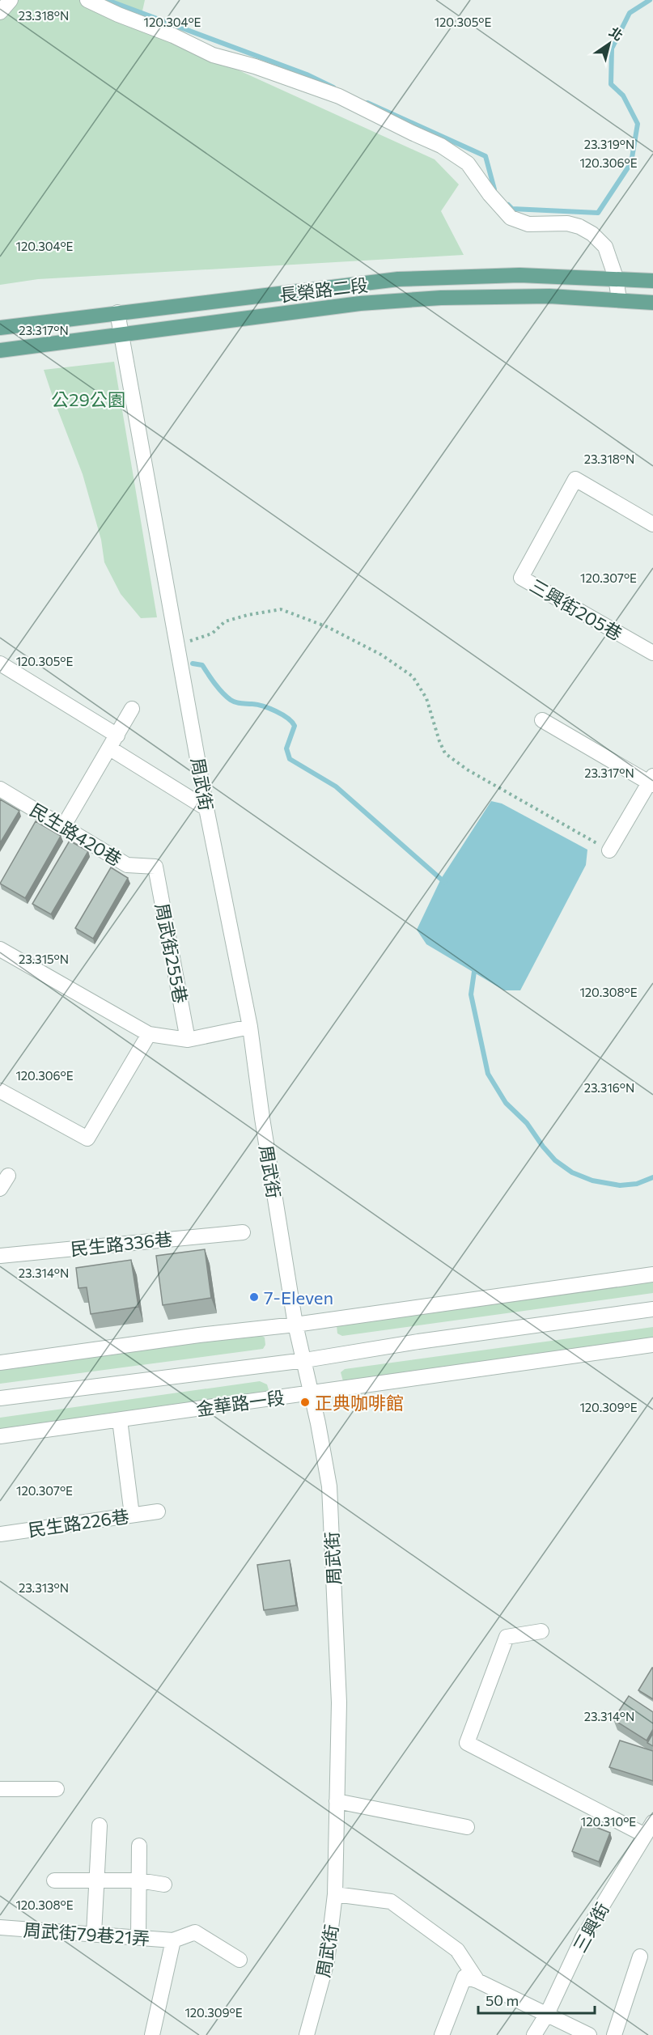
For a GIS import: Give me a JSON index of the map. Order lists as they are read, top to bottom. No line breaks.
{"streets":{"main road":["長榮路二段"],"street":["三興街205巷","周武街","民生路420巷","周武街255巷","民生路336巷","金華路一段","民生路226巷","三興街","周武街79巷21弄"]},"crossings":[["長榮路二段","周武街"],["周武街","金華路一段"],["民生路420巷","周武街255巷"]],"parks":["公29公園"],"places":["7-Eleven","正典咖啡館"],"scale_bar":"50 m","north":"top right","coordinates":["23.318°N","120.304°E","120.305°E","23.319°N","120.306°E","23.317°N","120.307°E","23.315°N","120.308°E","23.316°N","23.314°N","120.309°E","23.313°N","120.310°E"]}
